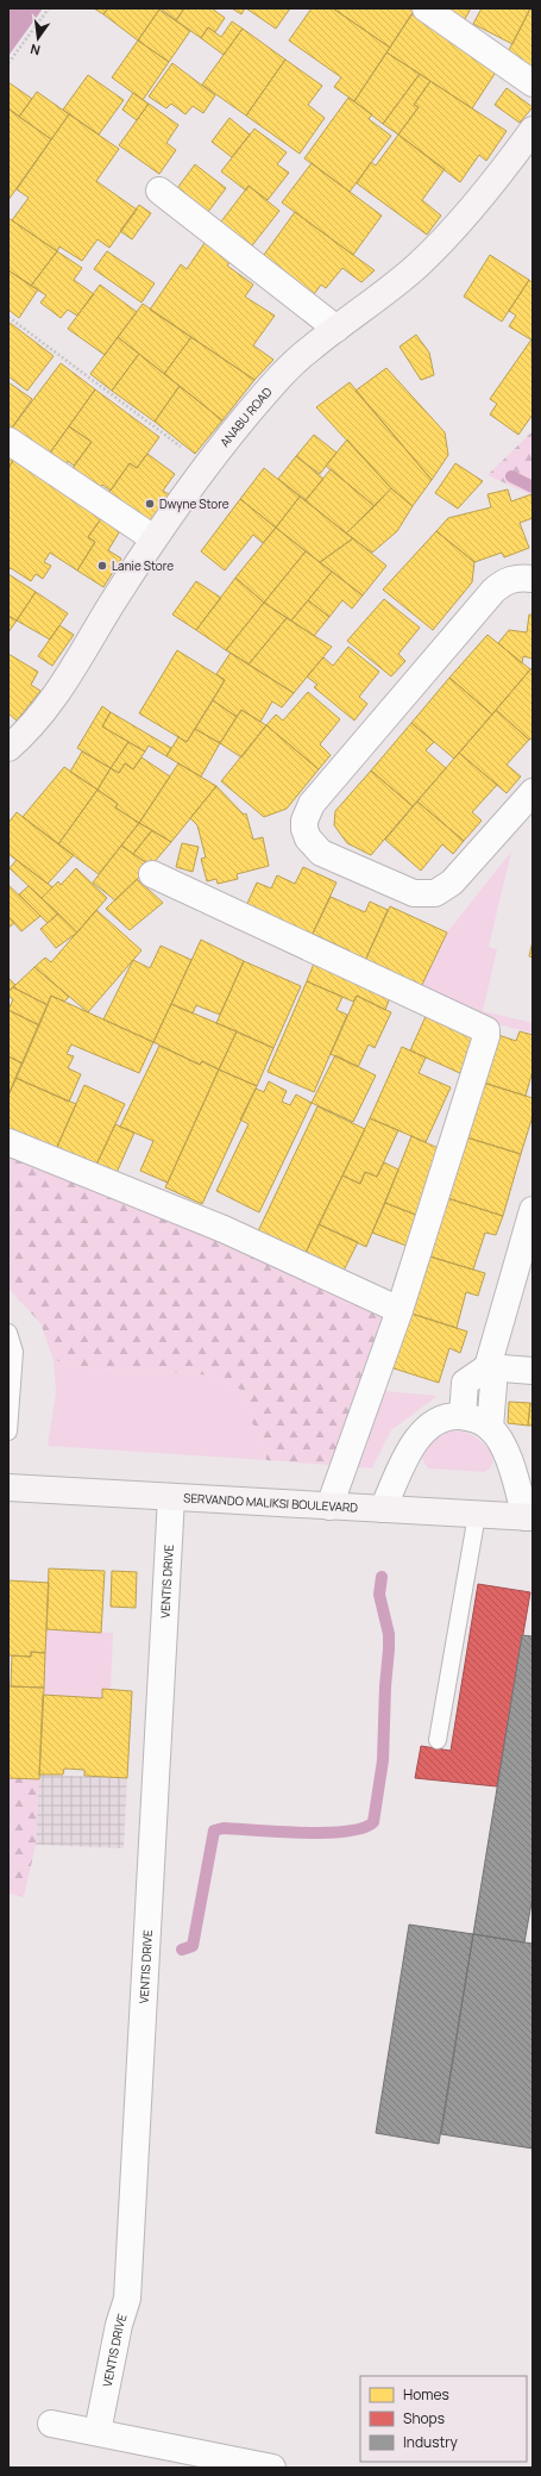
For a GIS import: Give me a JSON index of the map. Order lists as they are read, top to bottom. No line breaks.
{"streets":{"street":["ANABU ROAD","SERVANDO MALIKSI BOULEVARD","VENTIS DRIVE"]},"crossings":[["SERVANDO MALIKSI BOULEVARD","VENTIS DRIVE"]],"places":["Dwyne Store","Lanie Store"],"legend":["Homes","Shops","Industry"],"north":"bottom"}
